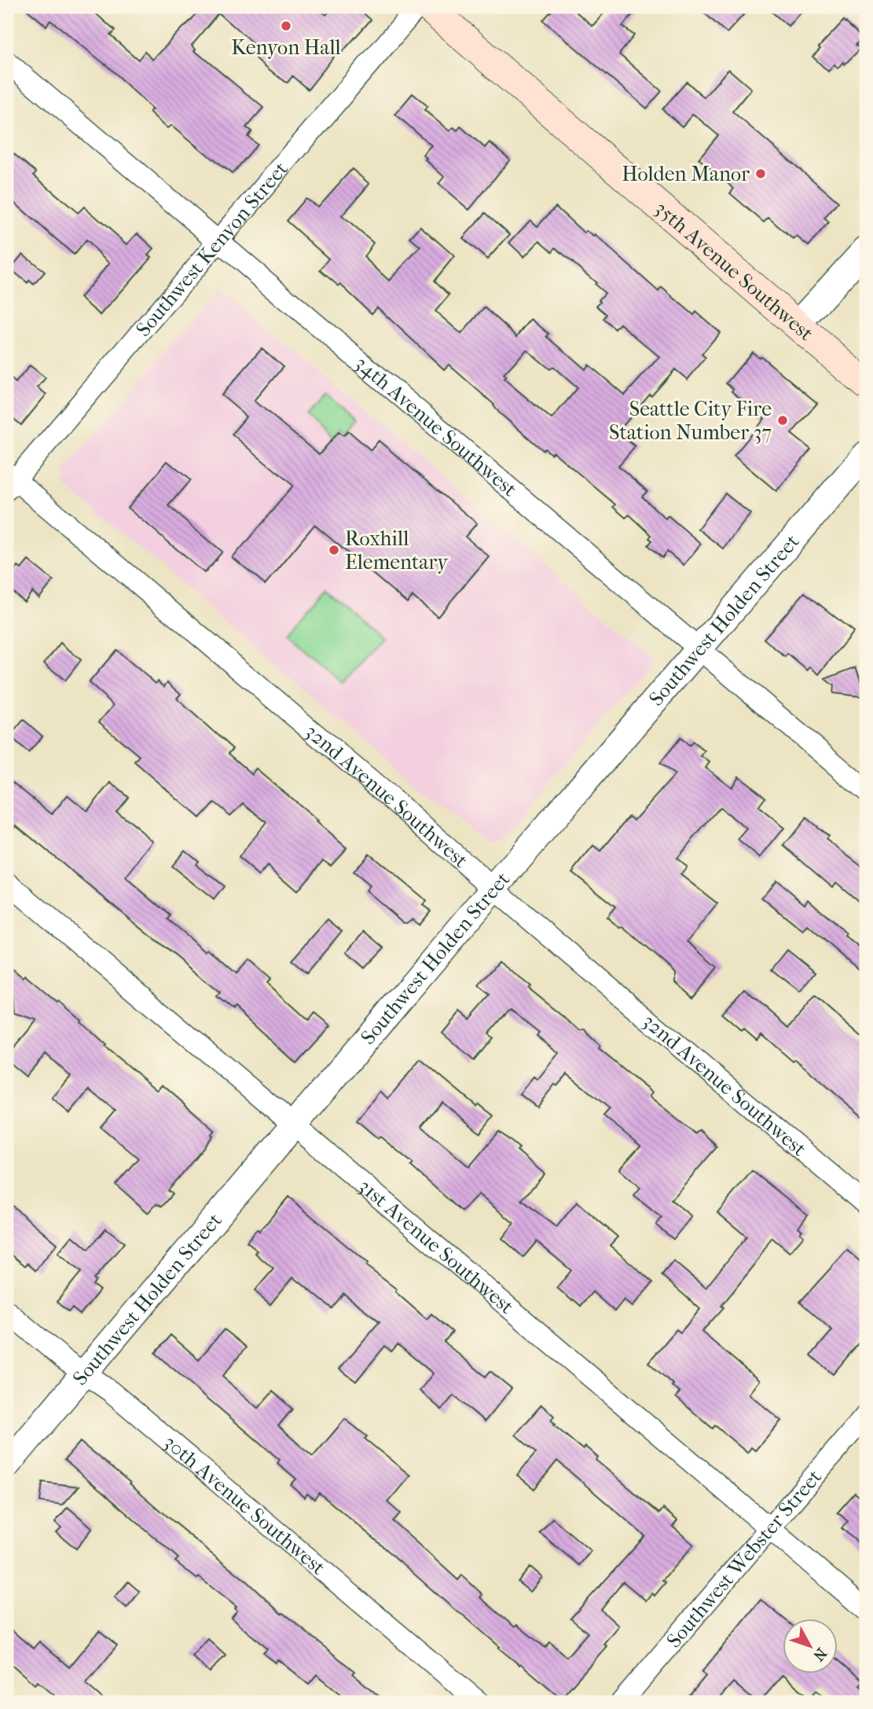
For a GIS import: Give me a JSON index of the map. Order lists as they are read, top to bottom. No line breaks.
{"streets":{"main road":["35th Avenue Southwest"],"street":["Southwest Kenyon Street","34th Avenue Southwest","Southwest Holden Street","32nd Avenue Southwest","31st Avenue Southwest","30th Avenue Southwest","Southwest Webster Street"]},"crossings":[["Southwest Kenyon Street","34th Avenue Southwest"],["Southwest Kenyon Street","32nd Avenue Southwest"],["34th Avenue Southwest","Southwest Holden Street"],["Southwest Holden Street","32nd Avenue Southwest"],["Southwest Holden Street","31st Avenue Southwest"],["Southwest Holden Street","30th Avenue Southwest"],["31st Avenue Southwest","Southwest Webster Street"]],"places":["Kenyon Hall","Holden Manor","Seattle City Fire Station Number 37","Roxhill Elementary"],"north":"bottom right"}
